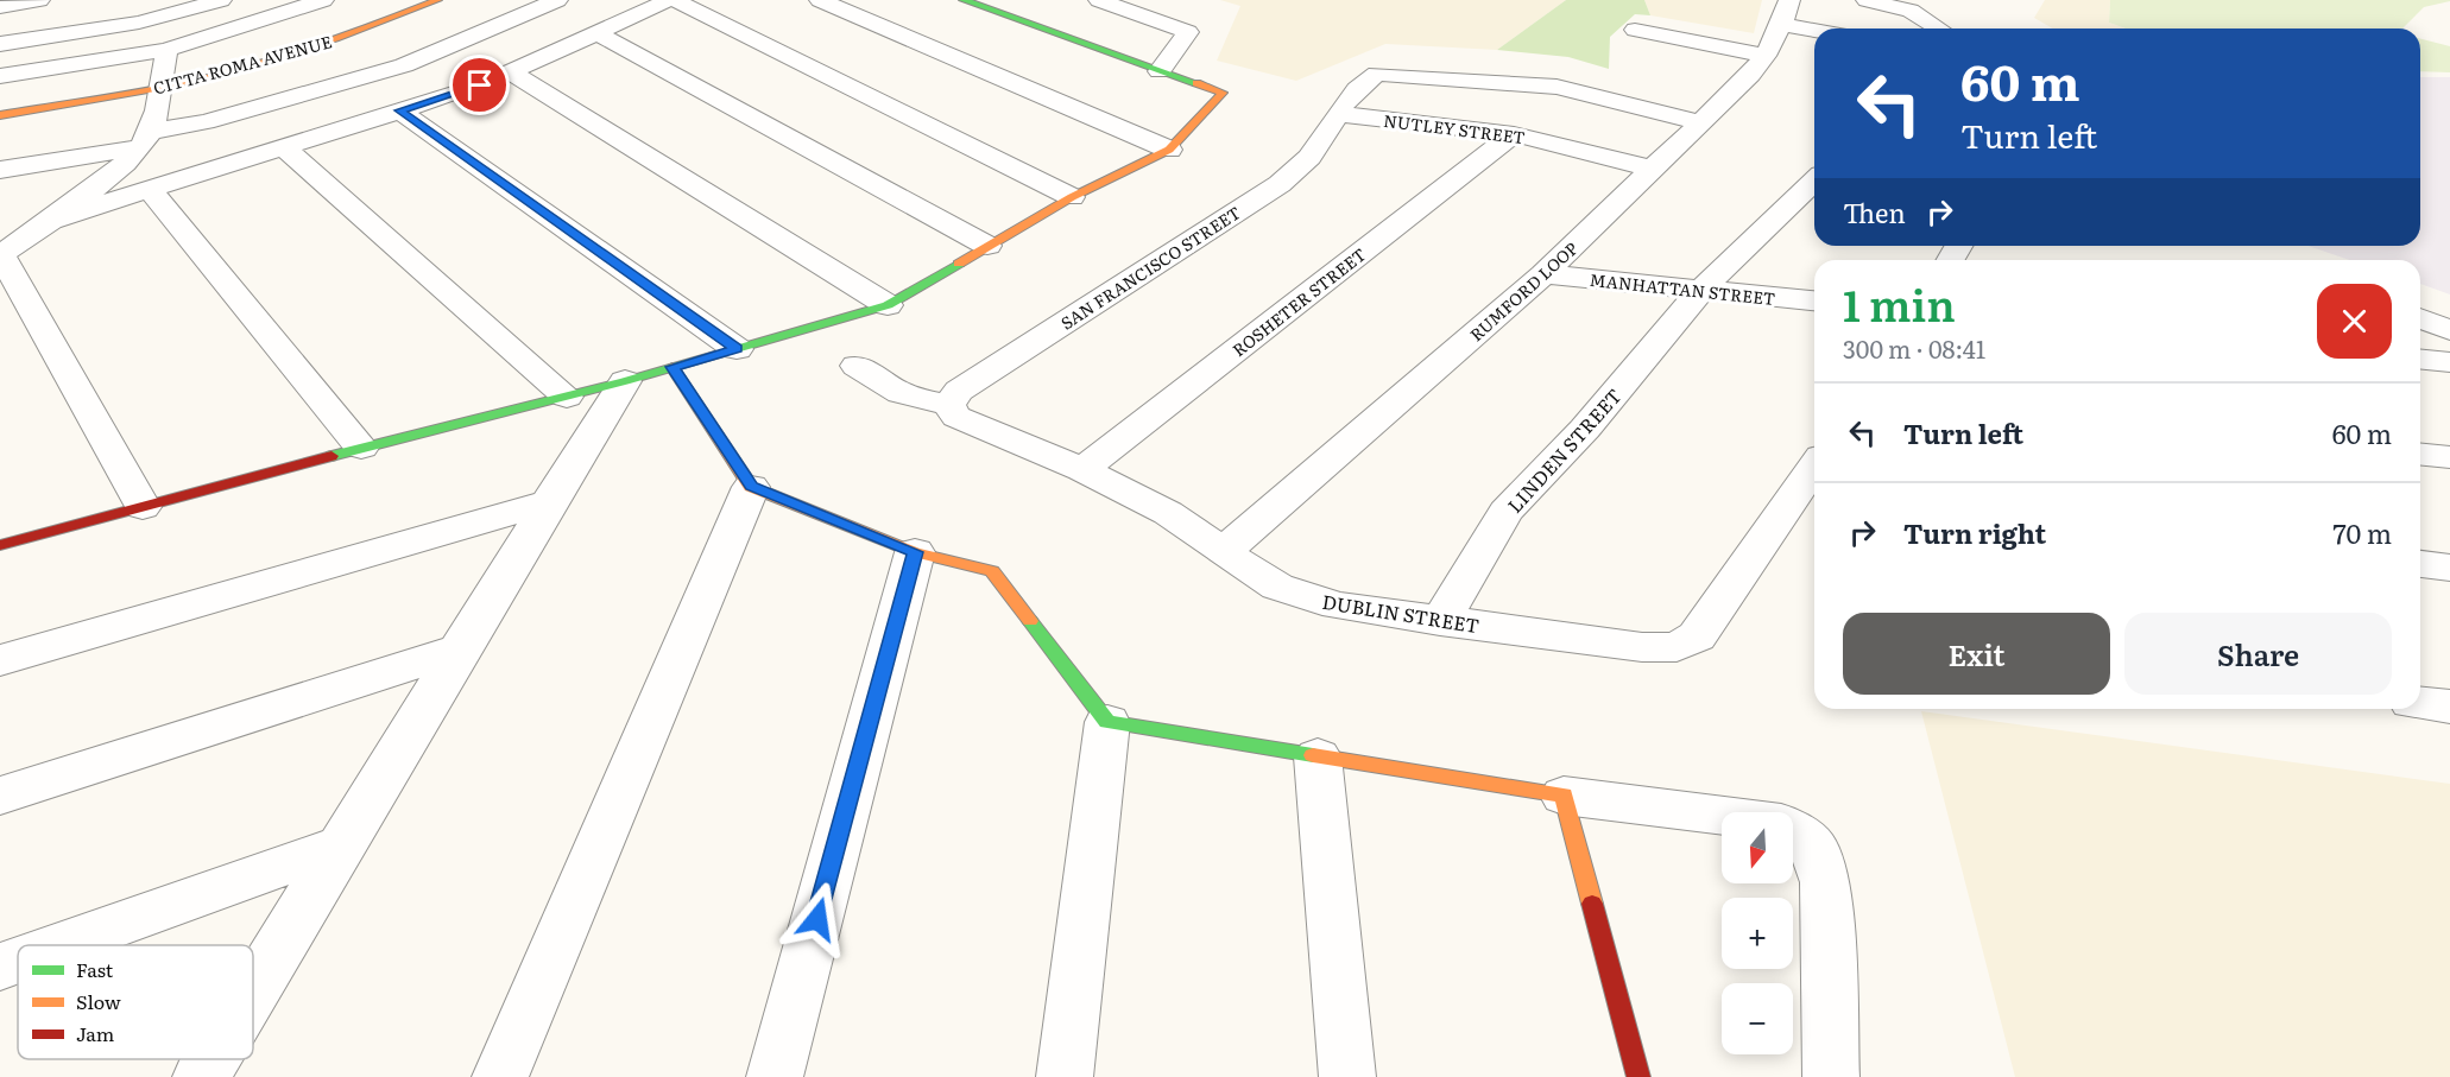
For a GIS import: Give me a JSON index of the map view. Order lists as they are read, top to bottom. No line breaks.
{"streets":{"street":["CITTA ROMA AVENUE","NUTLEY STREET","SAN FRANCISCO STREET","MANHATTAN STREET","RUMFORD LOOP","ROSHETER STREET","LINDEN STREET","DUBLIN STREET"]},"crossings":[["NUTLEY STREET","SAN FRANCISCO STREET"],["NUTLEY STREET","RUMFORD LOOP"],["NUTLEY STREET","ROSHETER STREET"],["SAN FRANCISCO STREET","RUMFORD LOOP"],["SAN FRANCISCO STREET","DUBLIN STREET"],["MANHATTAN STREET","RUMFORD LOOP"],["MANHATTAN STREET","LINDEN STREET"],["RUMFORD LOOP","DUBLIN STREET"],["ROSHETER STREET","DUBLIN STREET"],["LINDEN STREET","DUBLIN STREET"]],"legend":["Fast","Slow","Jam"],"north":"bottom","page":{"turn":["60 m","Turn left"],"then":"Then","heading":["1 min","300 m · 08:41"],"list":[{"name":"Turn left","value":"60 m"},{"name":"Turn right","value":"70 m"}],"buttons":["Exit","Share"],"map_buttons":["+","−"]}}
